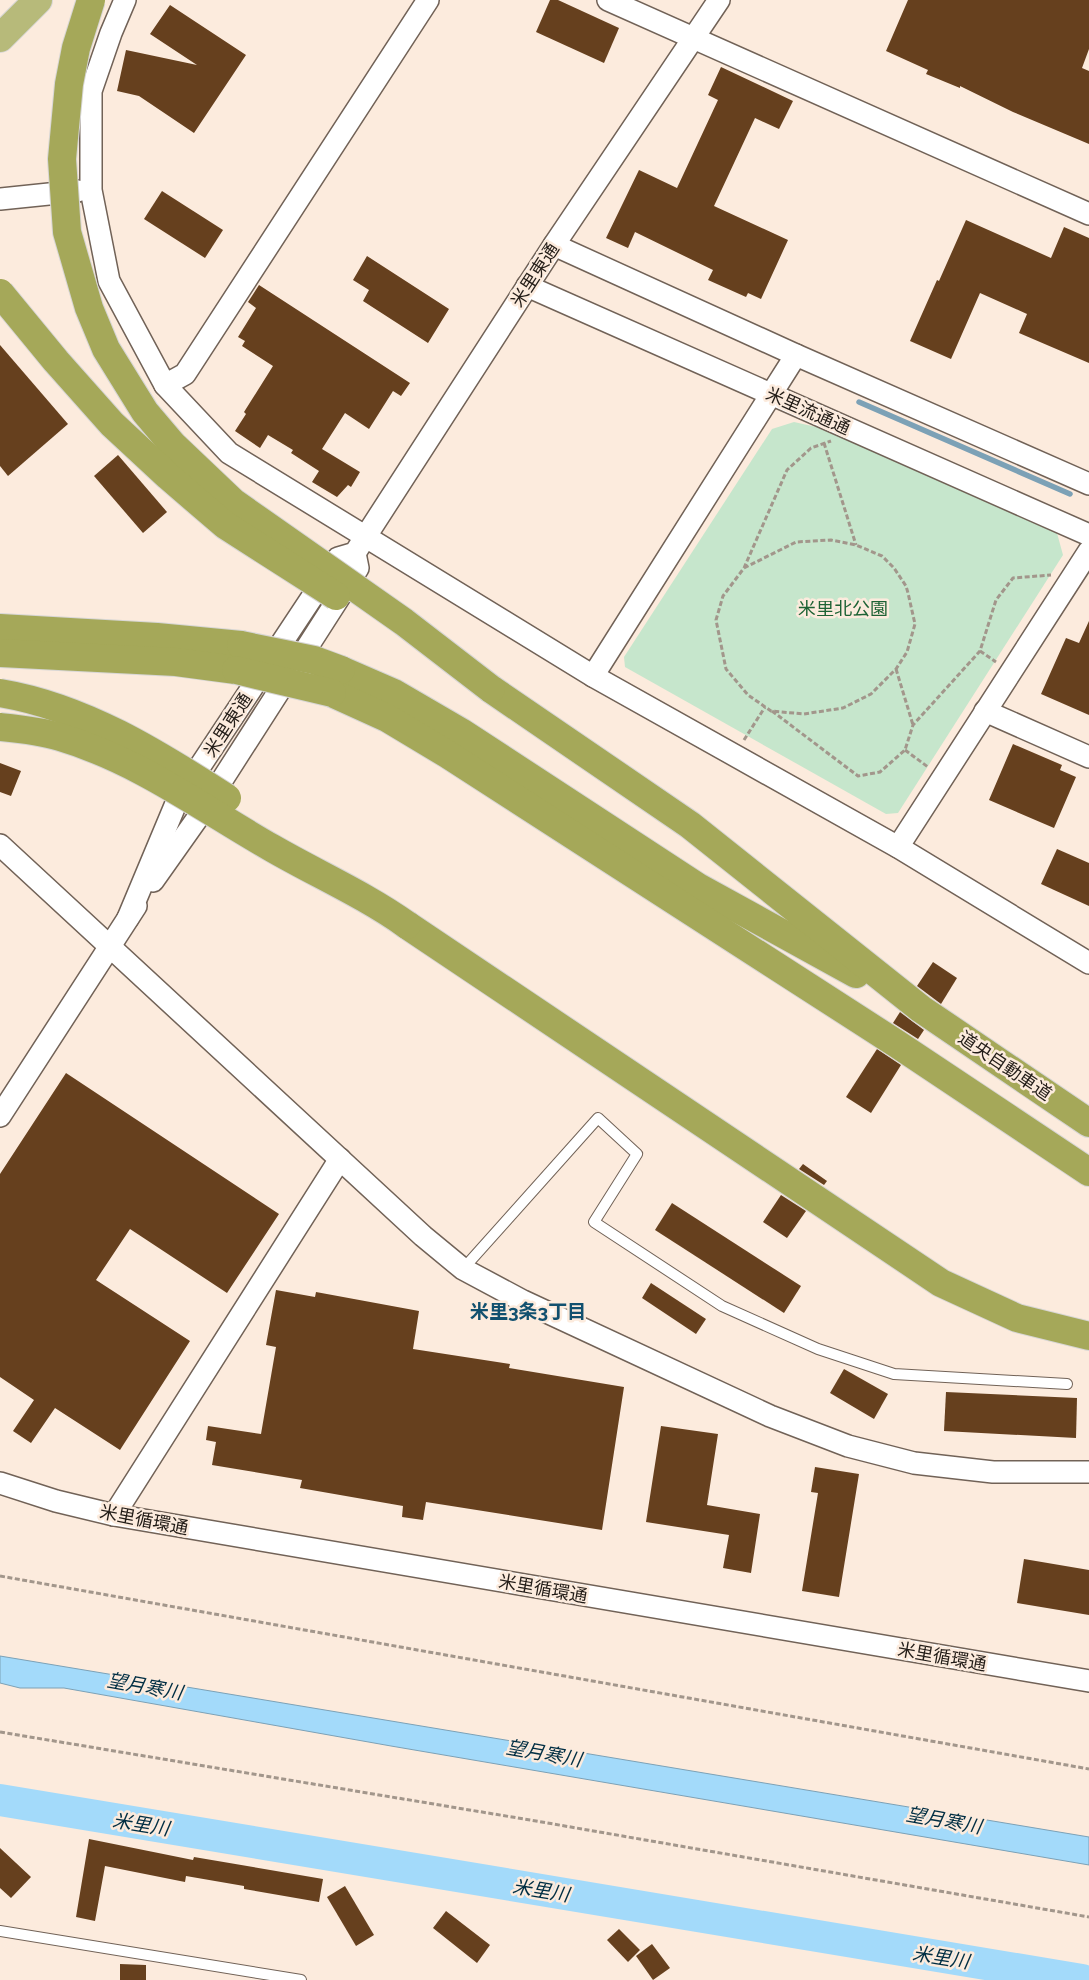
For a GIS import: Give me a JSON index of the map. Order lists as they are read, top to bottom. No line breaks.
{"streets":{"highway":["道央自動車道"],"street":["米里東通","米里流通通","米里循環通"]},"crossings":[["米里東通","米里流通通"]],"districts":["米里3条3丁目"],"water":["望月寒川","米里川"],"parks":["米里北公園"]}
